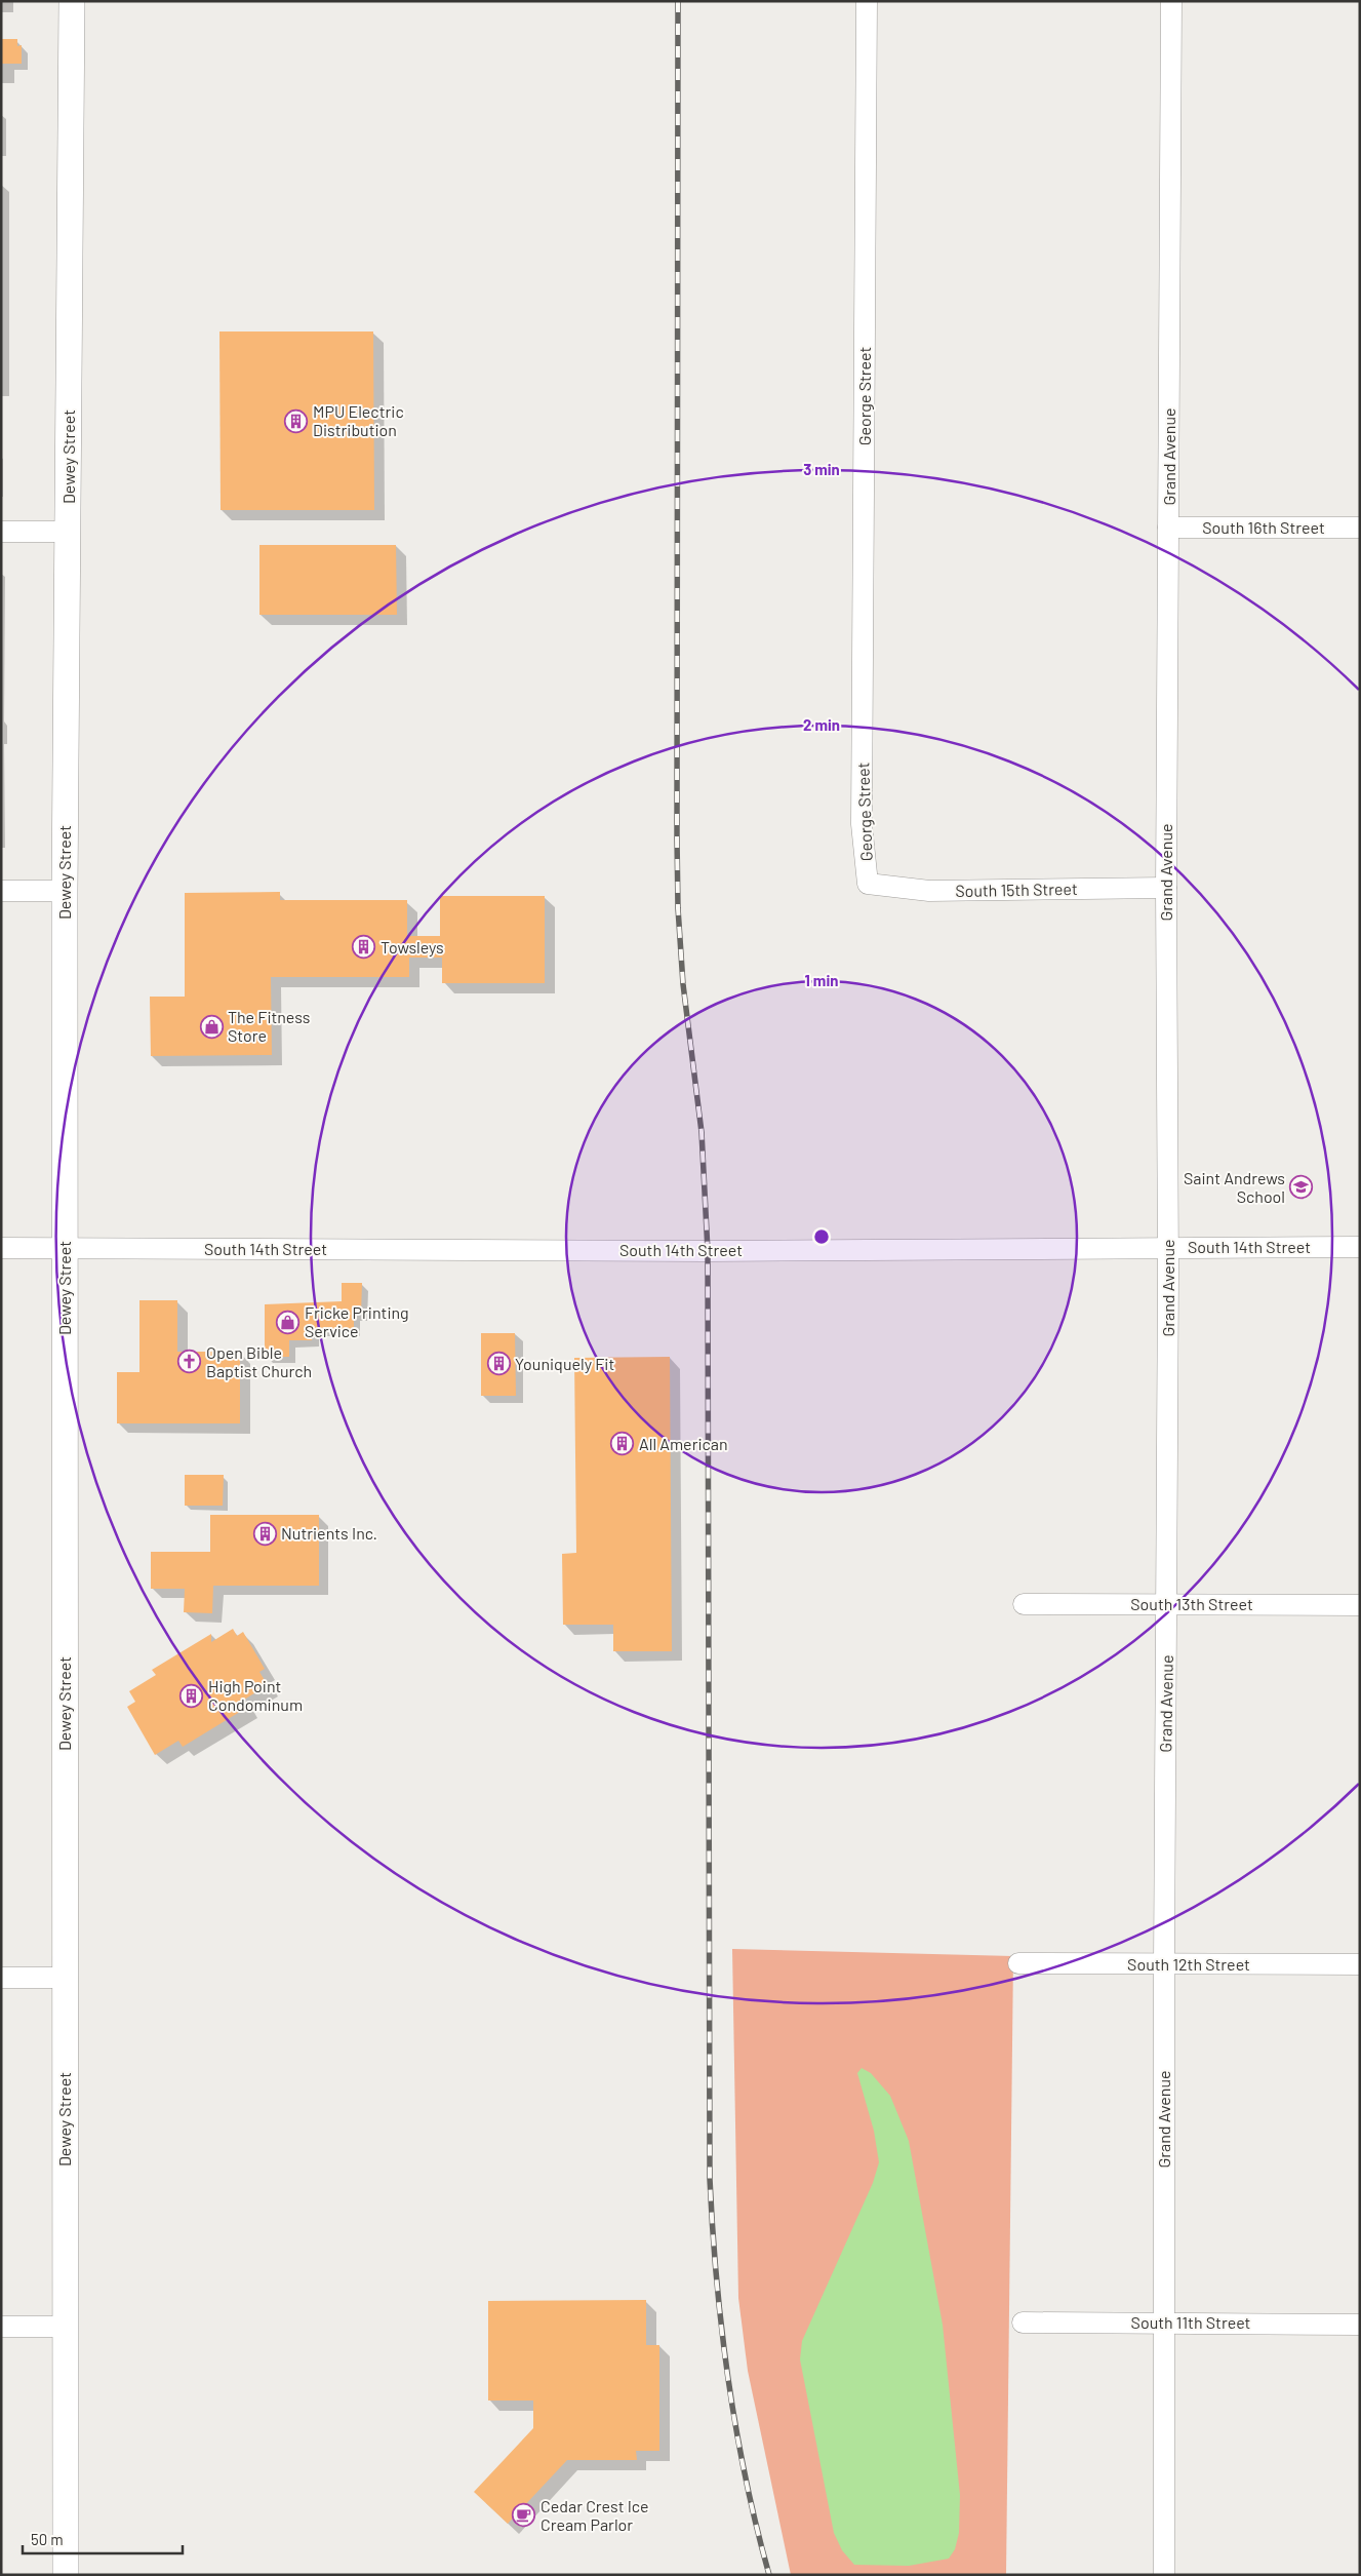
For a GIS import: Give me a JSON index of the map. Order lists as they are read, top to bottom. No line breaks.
{"streets":{"street":["George Street","Dewey Street","Grand Avenue","South 16th Street","South 15th Street","South 14th Street","South 13th Street","South 12th Street","South 11th Street"]},"crossings":[["George Street","South 15th Street"],["Dewey Street","South 14th Street"],["Grand Avenue","South 16th Street"],["Grand Avenue","South 15th Street"],["Grand Avenue","South 14th Street"],["Grand Avenue","South 13th Street"],["Grand Avenue","South 12th Street"],["Grand Avenue","South 11th Street"]],"places":{"building":["MPU Electric Distribution","Towsleys","Youniquely Fit","All American","Nutrients Inc.","High Point Condominum"],"shop":["The Fitness Store","Fricke Printing Service"],"school or university":["Saint Andrews School"],"church":["Open Bible Baptist Church"],"cafe":["Cedar Crest Ice Cream Parlor"]},"scale_bar":"50 m","rings":["3 min","2 min","1 min"]}
